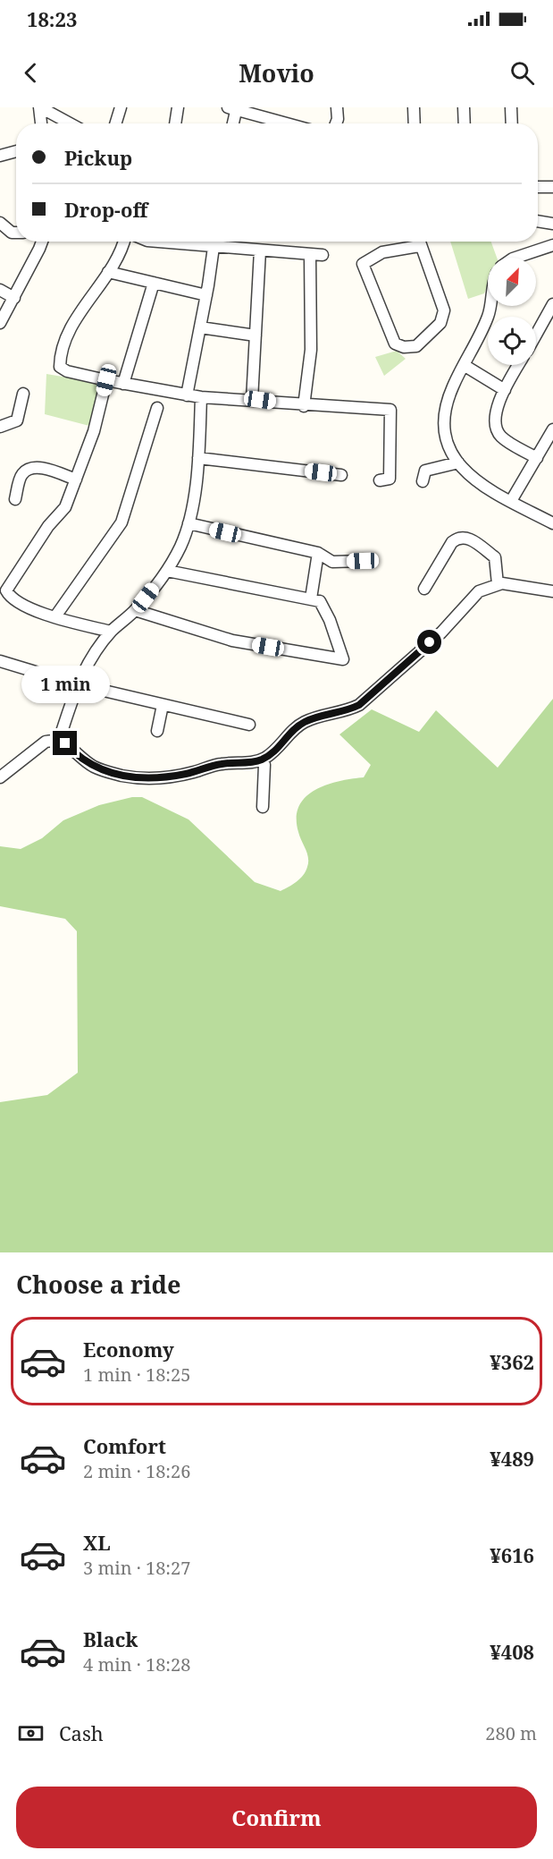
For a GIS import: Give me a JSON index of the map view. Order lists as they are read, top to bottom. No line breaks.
{"north":"top right","page":{"status":"18:23","header":"Movio","banner":["Pickup","Drop-off"],"bubble":"1 min","heading":"Choose a ride","list":[{"name":"Economy","note":"1 min · 18:25","value":"¥362"},{"name":"Comfort","note":"2 min · 18:26","value":"¥489"},{"name":"XL","note":"3 min · 18:27","value":"¥616"},{"name":"Black","note":"4 min · 18:28","value":"¥408"}],"pay":["Cash","280 m"],"buttons":"Confirm"}}
